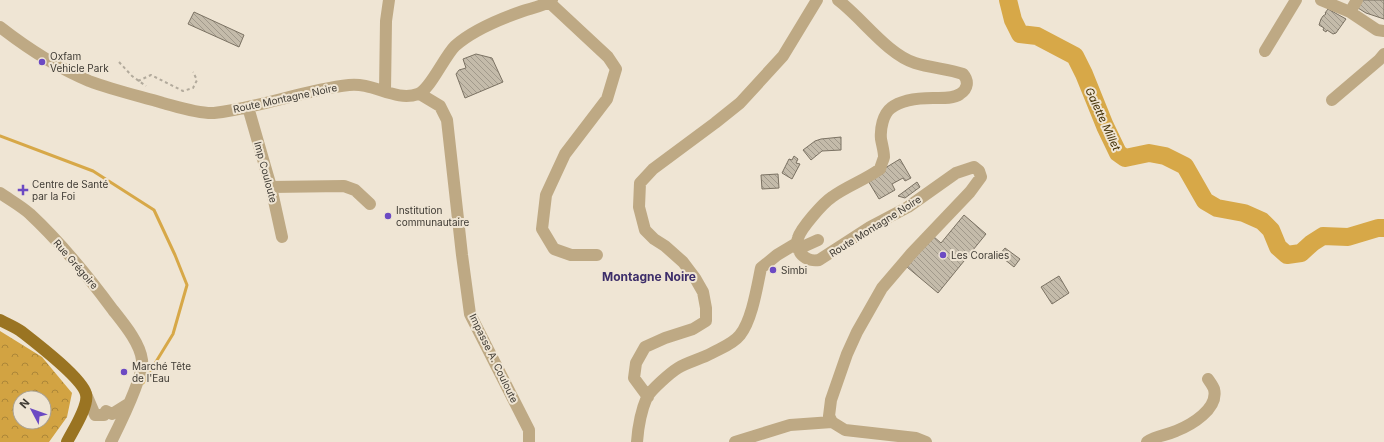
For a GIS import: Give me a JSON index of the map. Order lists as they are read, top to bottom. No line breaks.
{"streets":{"street":["Route Montagne Noire","Imp Couloute","Rue Grégoire","Impasse A. Couloute"]},"crossings":[["Route Montagne Noire","Imp Couloute"],["Route Montagne Noire","Impasse A. Couloute"]],"districts":["Montagne Noire"],"water":["Galette Millet"],"places":{"other":["Oxfam Vehicle Park","Institution communautaire","Les Coralies","Simbi","Marché Tête de l'Eau"],"health":["Centre de Santé par la Foi"]},"north":"top left"}
